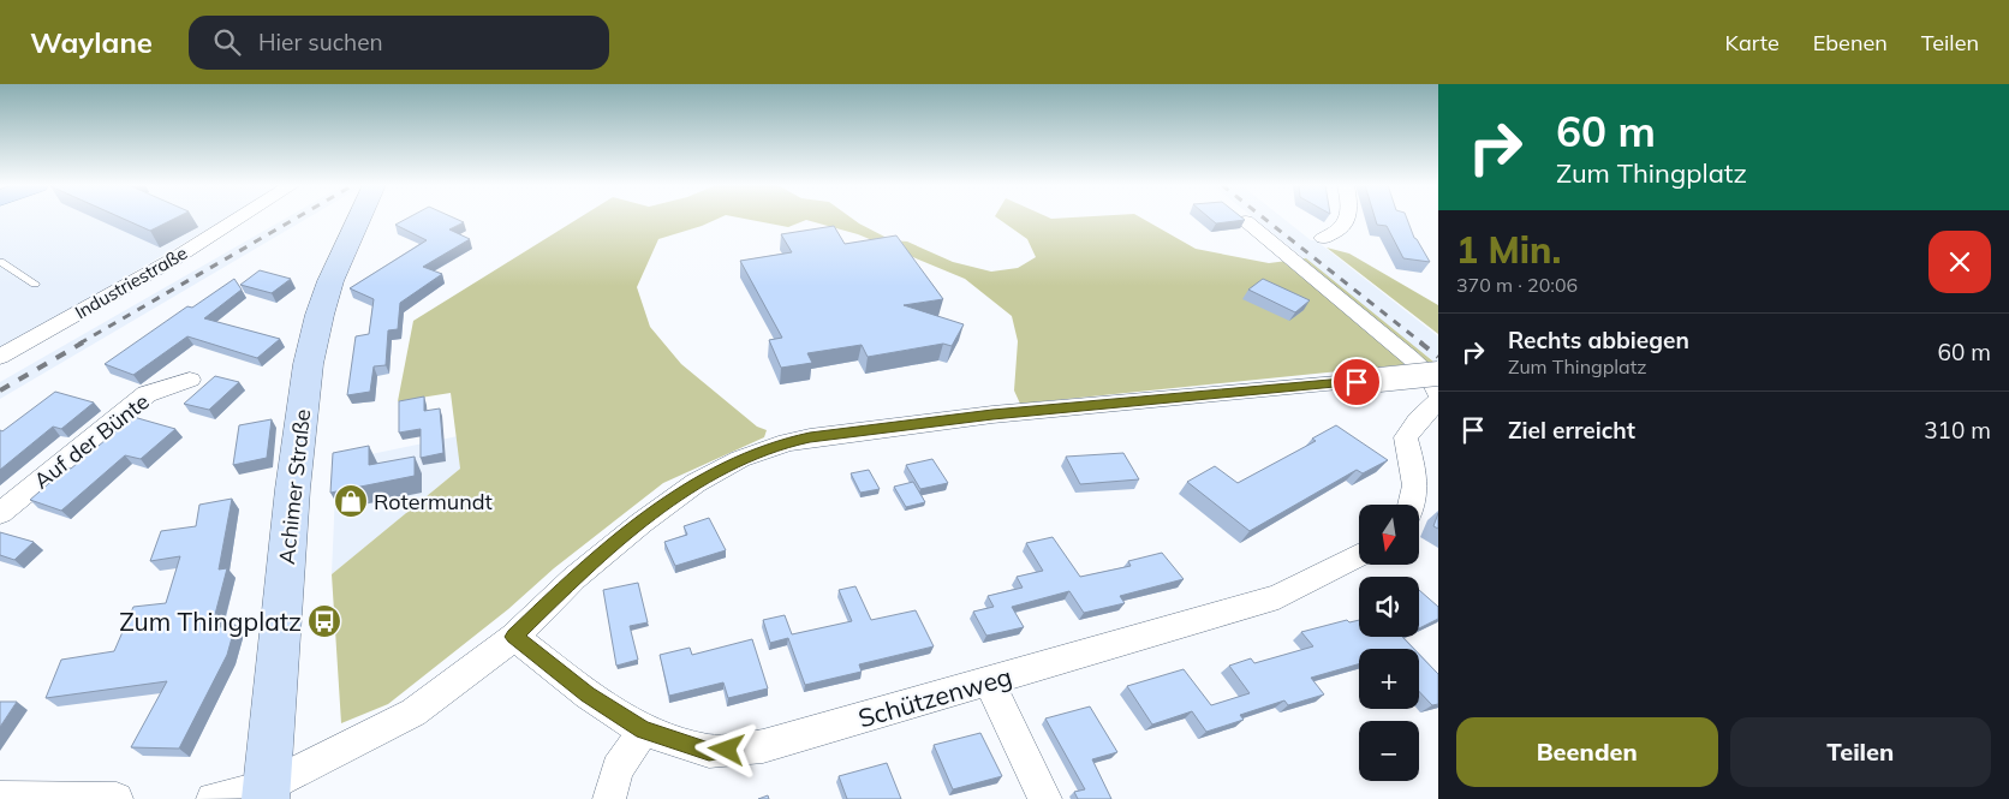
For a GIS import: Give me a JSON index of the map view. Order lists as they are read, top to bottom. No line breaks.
{"streets":{"main road":["Achimer Straße"],"street":["Industriestraße","Auf der Bünte","Schützenweg"]},"places":{"shop":["Rotermundt"],"bus stop":["Zum Thingplatz"]},"north":"bottom","page":{"header":"Waylane","search":"Hier suchen","nav":["Karte","Ebenen","Teilen"],"turn":["60 m","Zum Thingplatz"],"heading":["1 Min.","370 m · 20:06"],"list":[{"name":"Rechts abbiegen","note":"Zum Thingplatz","value":"60 m"},{"name":"Ziel erreicht","value":"310 m"}],"map_buttons":["+","−"],"buttons":["Beenden","Teilen"]}}
